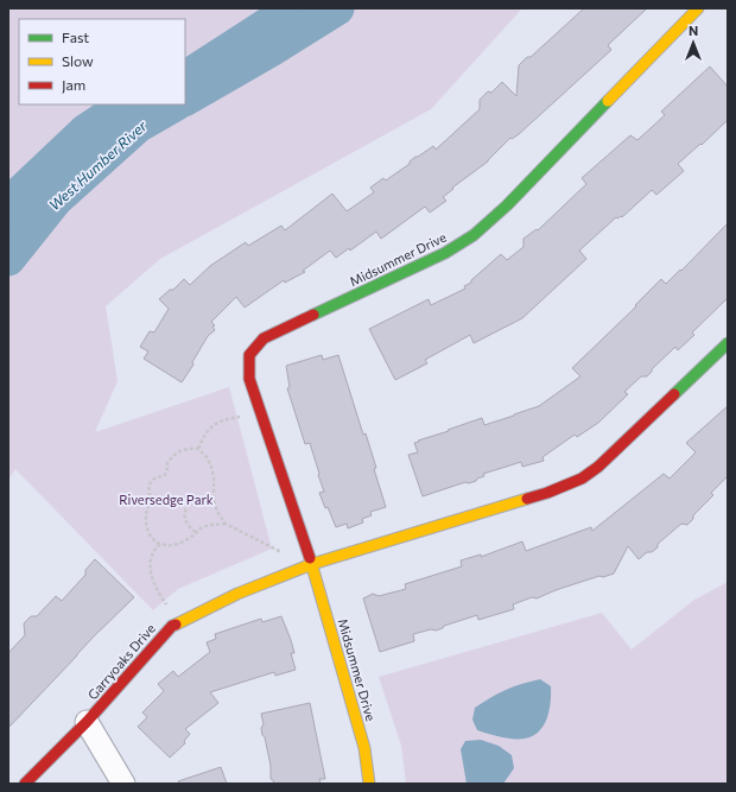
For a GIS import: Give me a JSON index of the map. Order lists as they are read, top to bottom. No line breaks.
{"streets":{"street":["Midsummer Drive","Garryoaks Drive"]},"crossings":[["Midsummer Drive","Garryoaks Drive"]],"water":["West Humber River"],"parks":["Riversedge Park"],"legend":["Fast","Slow","Jam"],"north":"top"}
